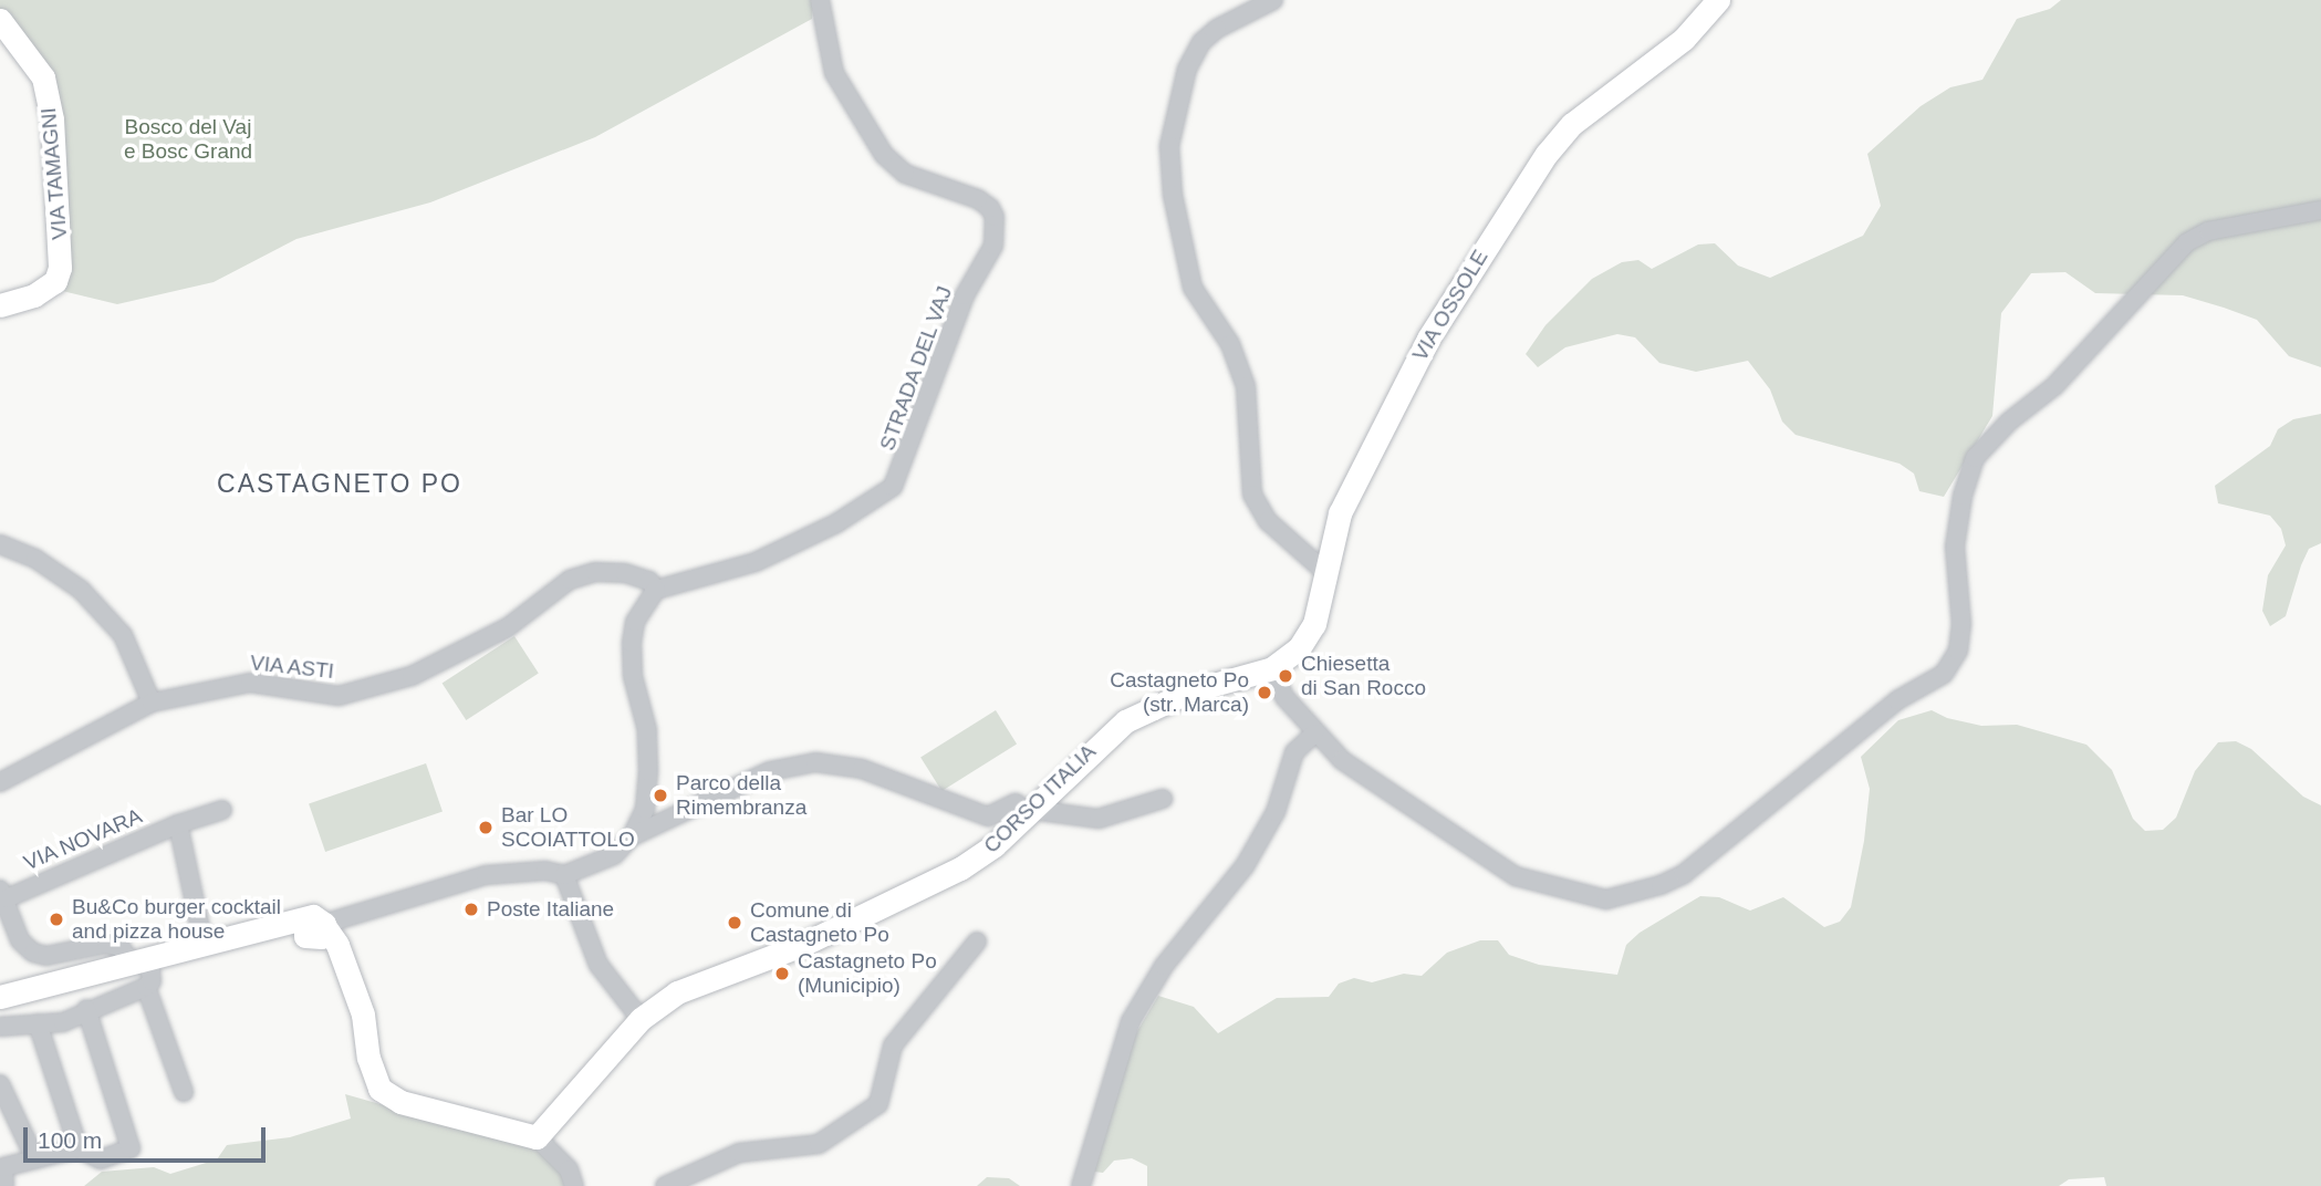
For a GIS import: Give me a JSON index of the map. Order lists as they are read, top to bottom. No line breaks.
{"streets":{"street":["VIA TAMAGNI","VIA OSSOLE","STRADA DEL VAJ","VIA ASTI","CORSO ITALIA","VIA NOVARA"]},"crossings":[["VIA OSSOLE","CORSO ITALIA"],["STRADA DEL VAJ","VIA ASTI"]],"districts":["CASTAGNETO PO"],"parks":["Bosco del Vaj e Bosc Grand"],"places":["Chiesetta di San Rocco","Castagneto Po (str. Marca)","Parco della Rimembranza","Bar LO SCOIATTOLO","Poste Italiane","Bu&Co burger cocktail and pizza house","Comune di Castagneto Po","Castagneto Po (Municipio)"],"scale_bar":"100 m"}
